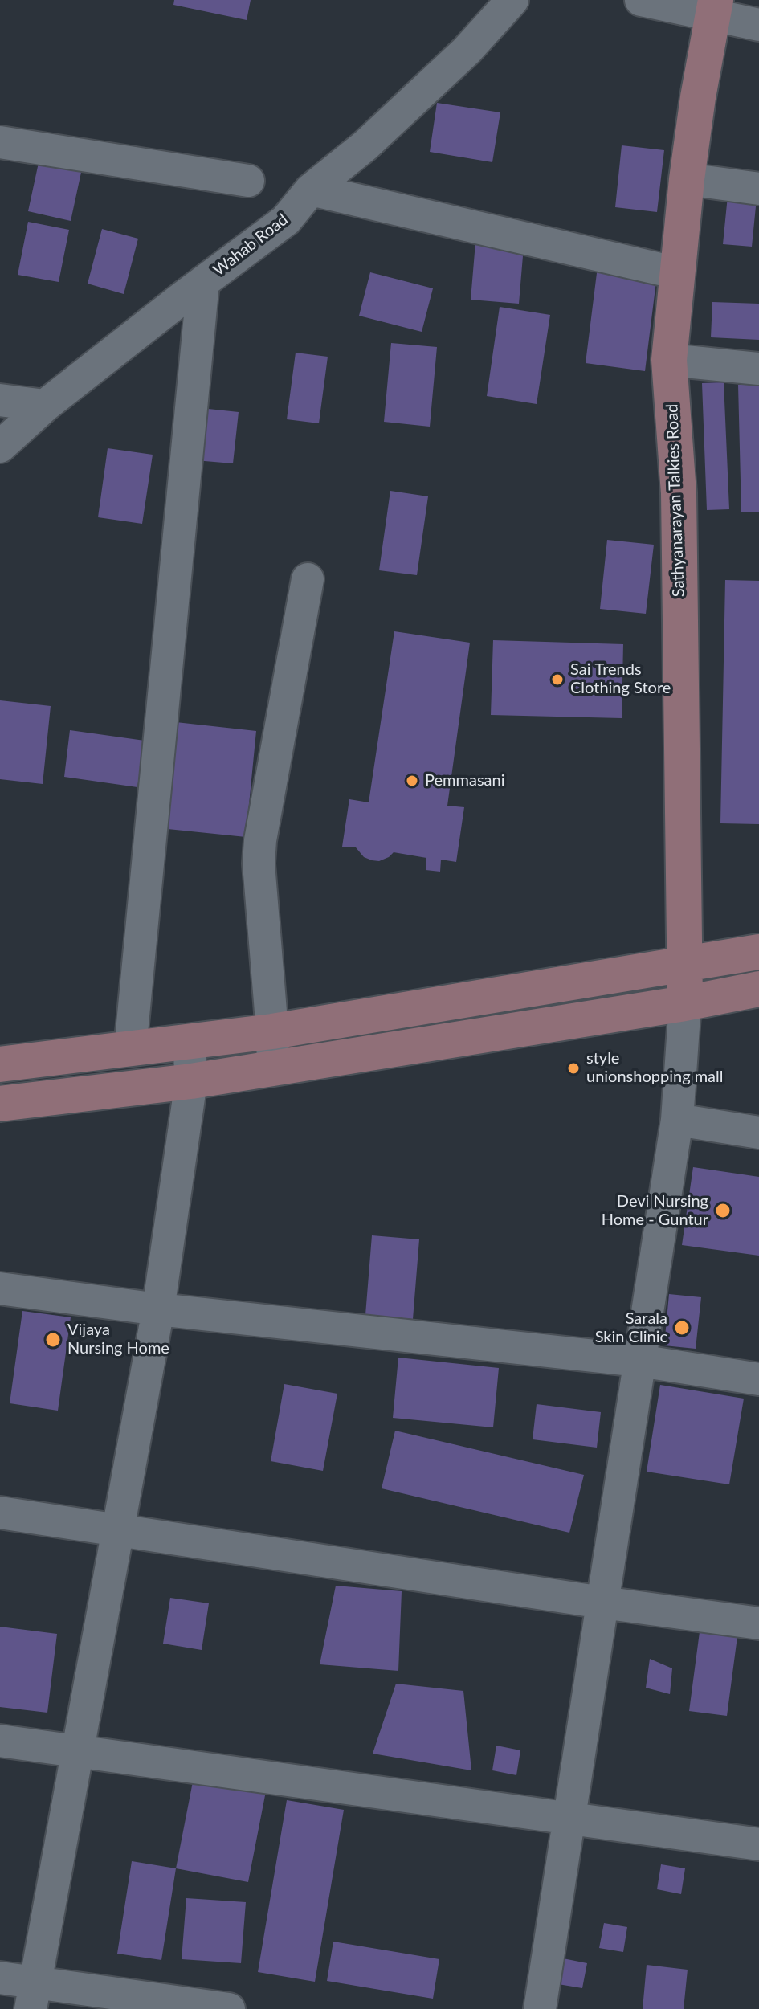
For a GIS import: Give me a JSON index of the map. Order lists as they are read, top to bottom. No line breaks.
{"streets":{"main road":["Sathyanarayan Talkies Road"],"street":["Wahab Road"]},"places":["Sai Trends Clothing Store","Pemmasani","style unionshopping mall","Devi Nursing Home - Guntur","Sarala Skin Clinic","Vijaya Nursing Home"]}
